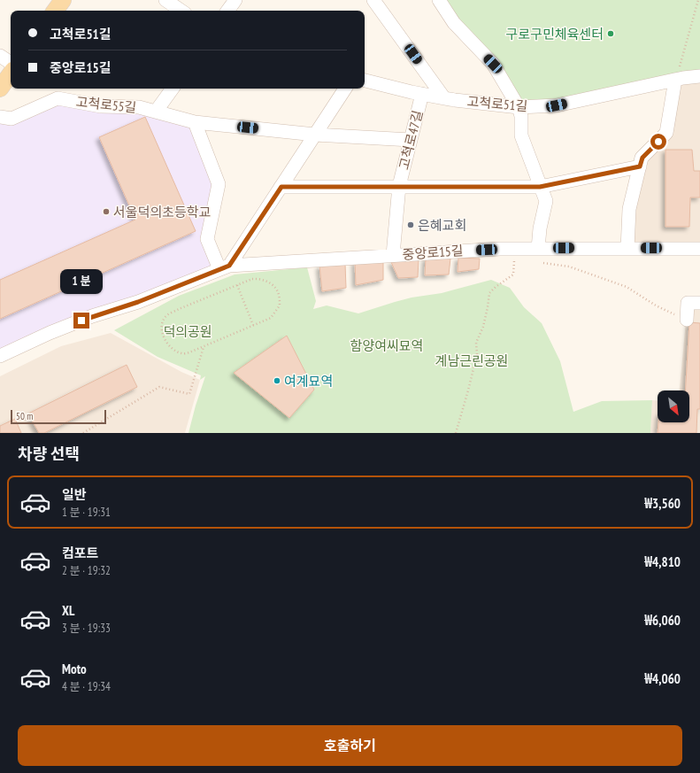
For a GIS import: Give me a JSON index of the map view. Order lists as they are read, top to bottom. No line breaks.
{"streets":{"street":["고척로51길","고척로55길","고척로47길","중앙로15길"]},"crossings":[["고척로51길","고척로47길"],["고척로55길","고척로47길"],["고척로47길","중앙로15길"]],"parks":["덕의공원","함양여씨묘역","계남근린공원"],"places":["구로구민체육센터","서울덕의초등학교","은혜교회","여계묘역"],"scale_bar":"50 m","north":"bottom right","page":{"banner":["고척로51길","중앙로15길"],"bubble":"1 분","scale":"50 m","heading":"차량 선택","list":[{"name":"일반","note":"1 분 · 19:31","value":"₩3,560"},{"name":"컴포트","note":"2 분 · 19:32","value":"₩4,810"},{"name":"XL","note":"3 분 · 19:33","value":"₩6,060"},{"name":"Moto","note":"4 분 · 19:34","value":"₩4,060"}],"buttons":"호출하기"}}
